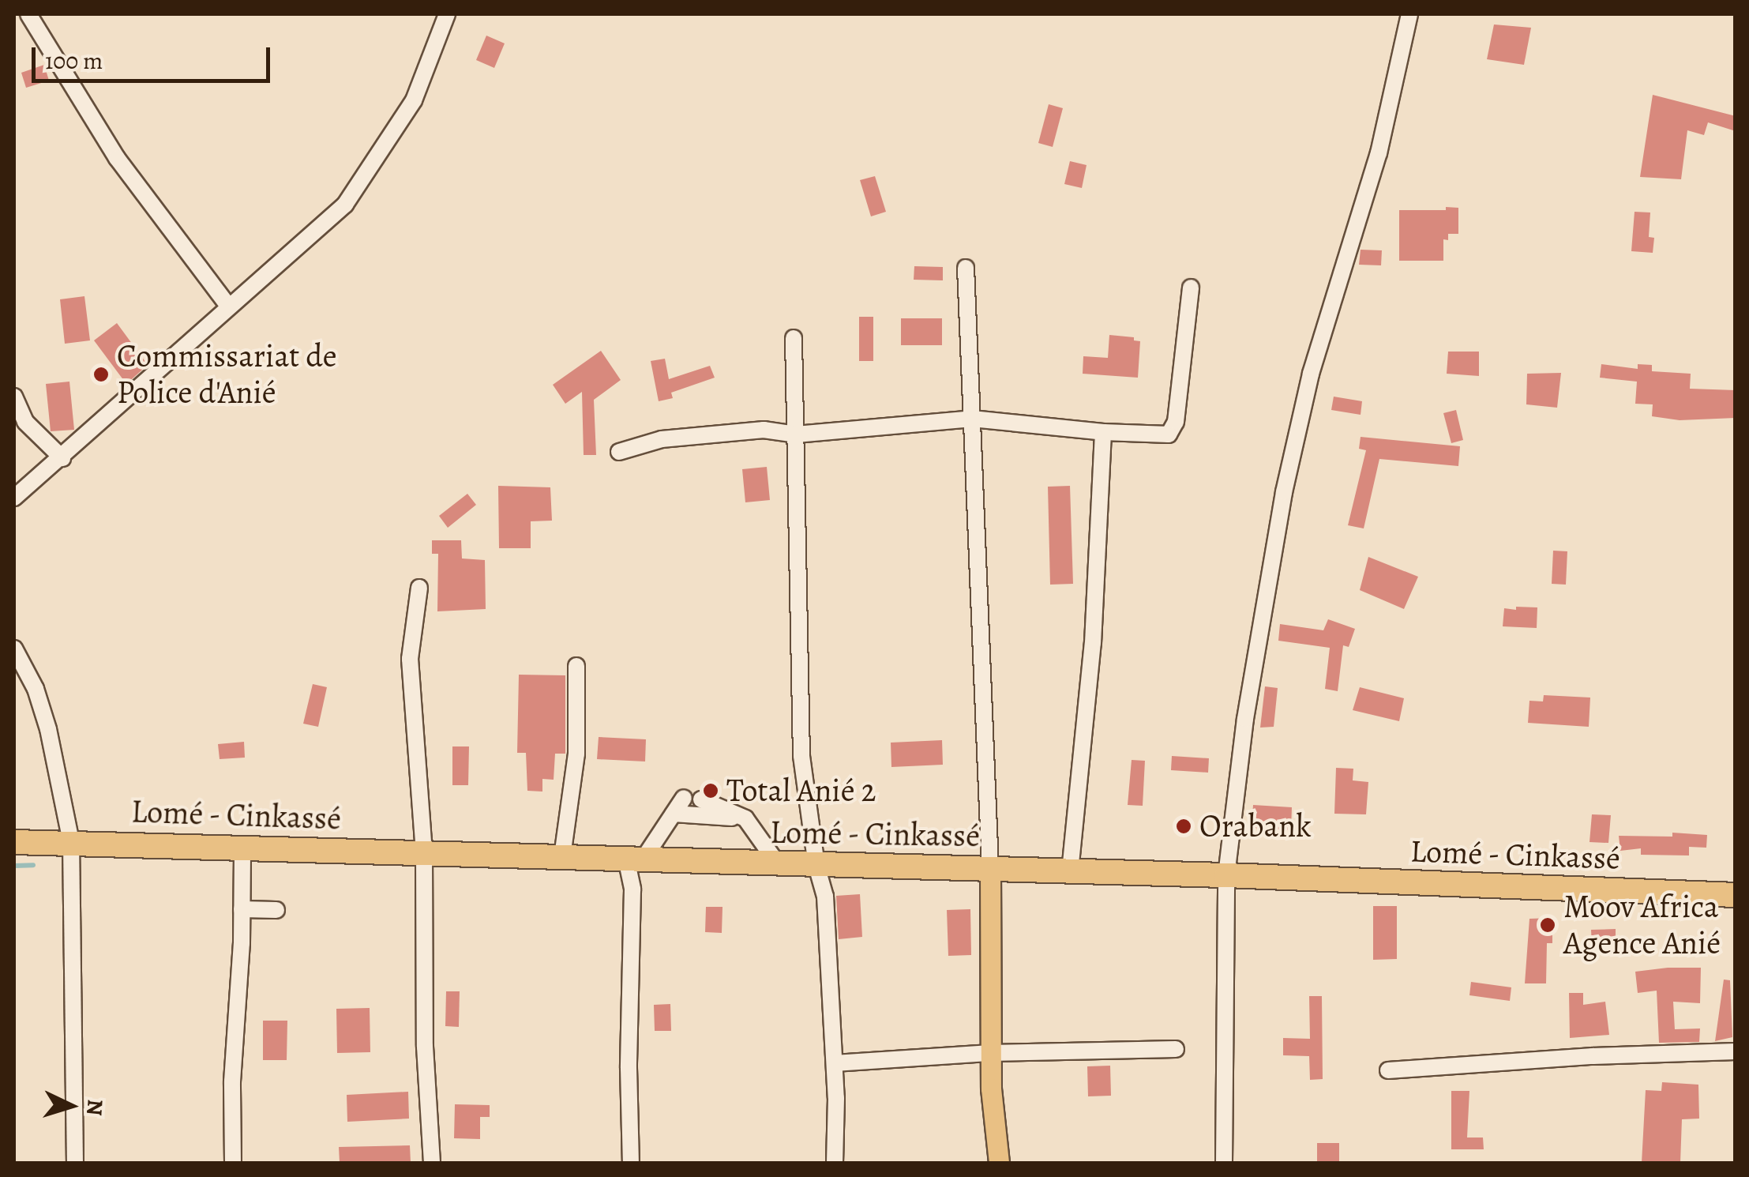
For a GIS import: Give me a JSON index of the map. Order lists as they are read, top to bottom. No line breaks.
{"streets":{"highway":["Lomé - Cinkassé"]},"places":["Commissariat de Police d'Anié","Total Anié 2","Orabank","Moov Africa Agence Anié"],"scale_bar":"100 m","north":"right"}
